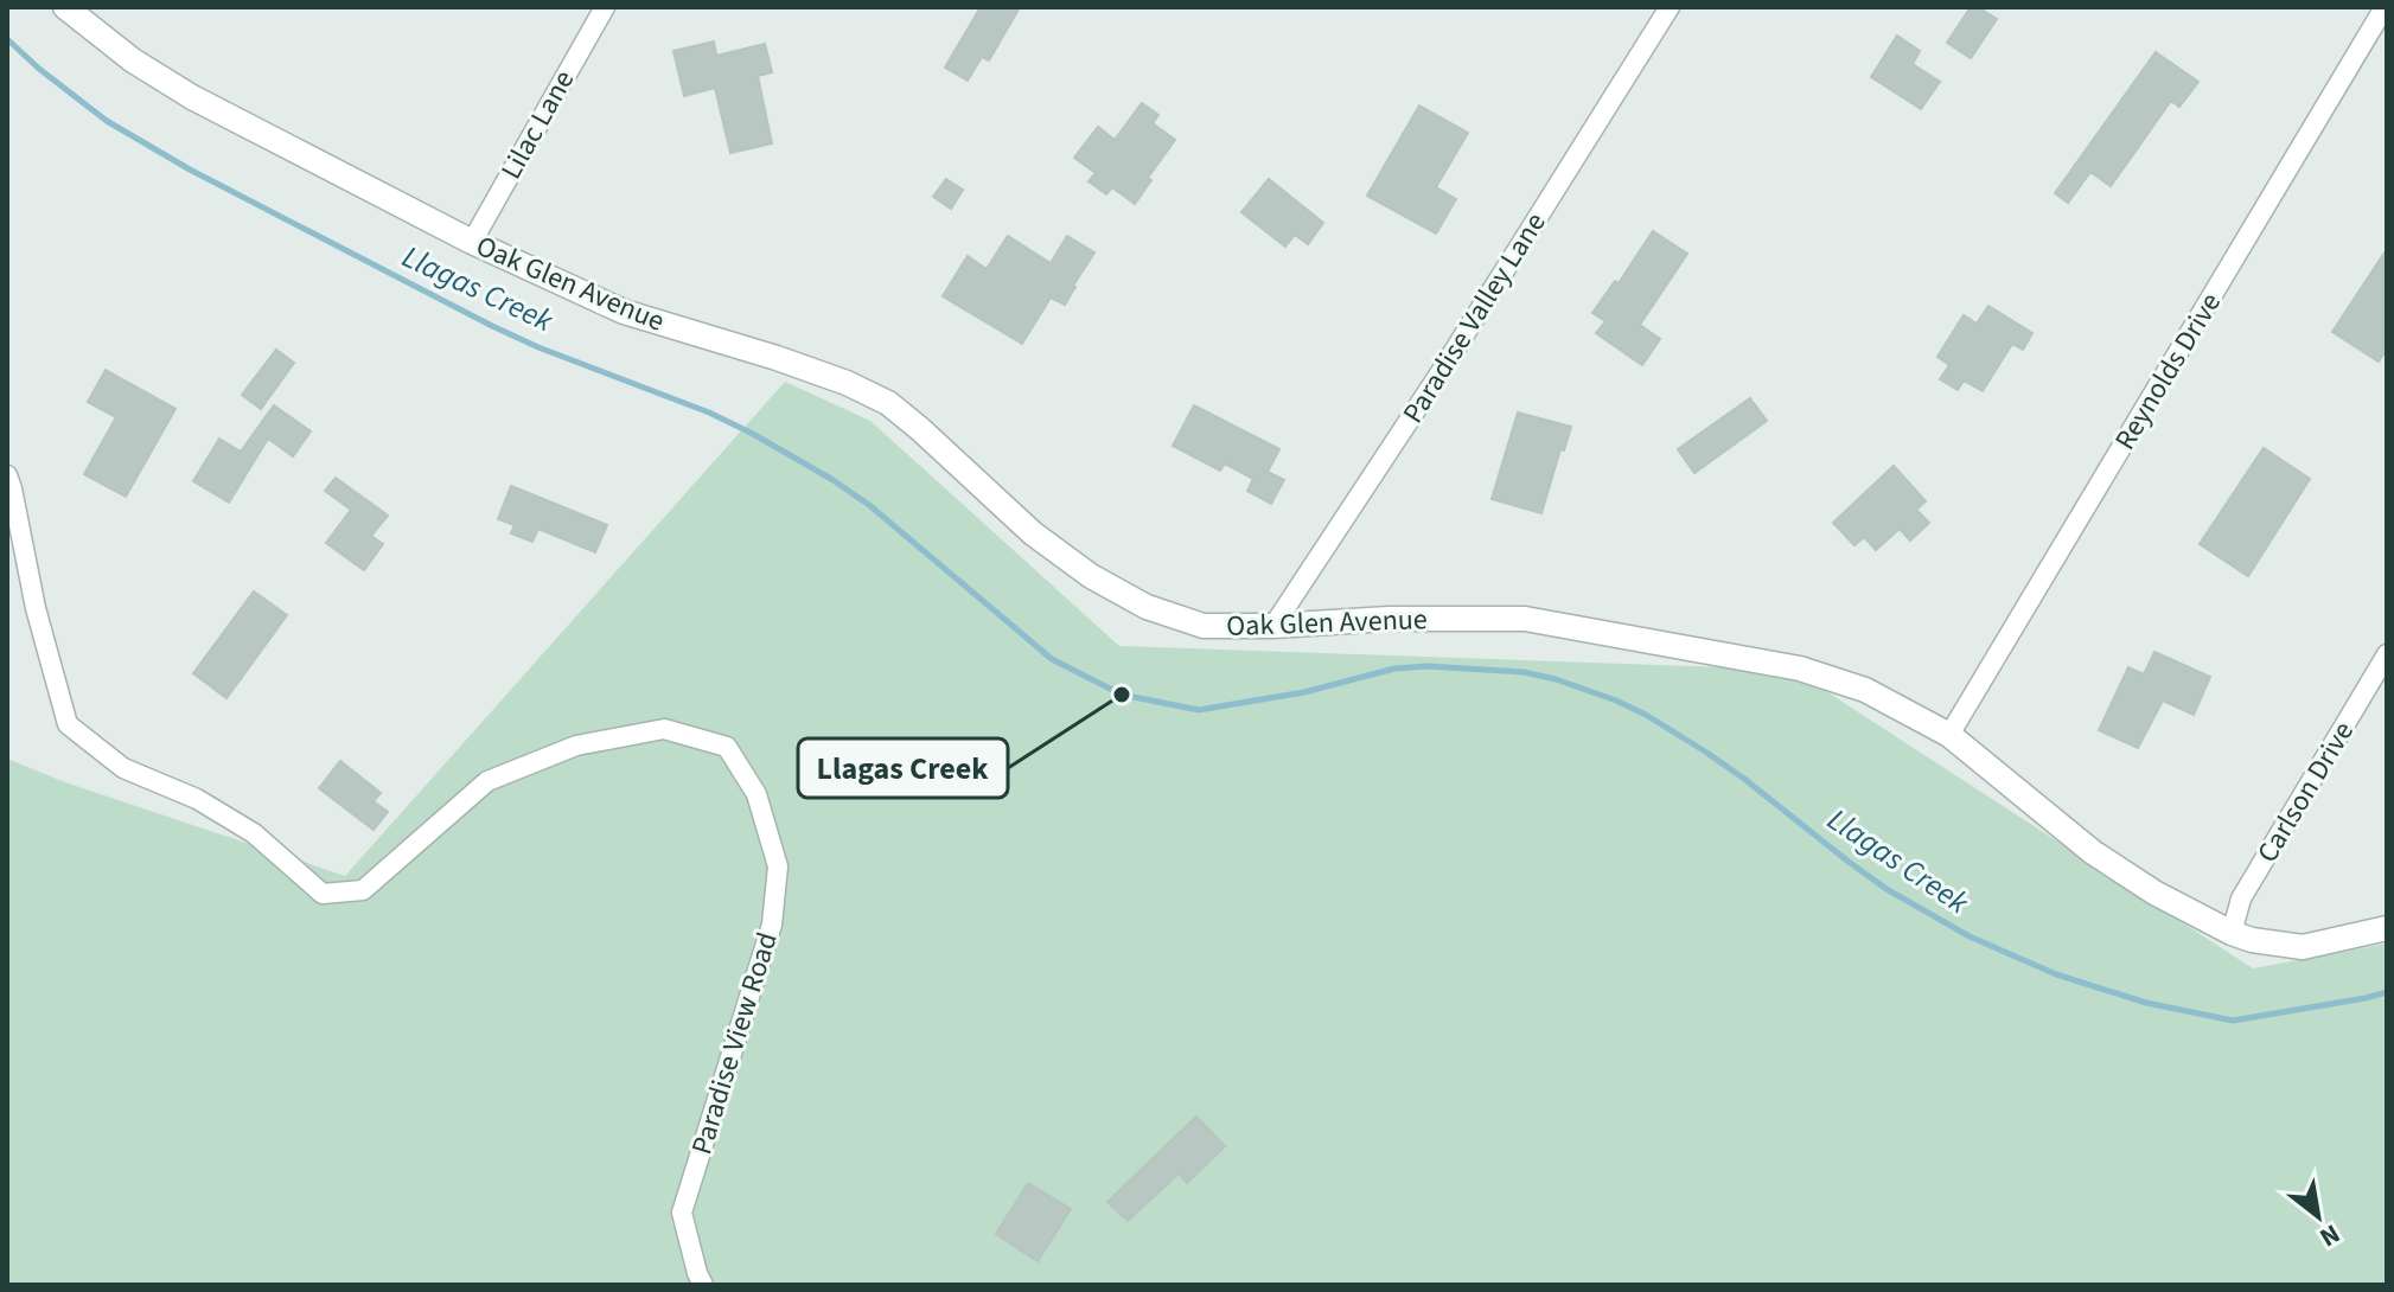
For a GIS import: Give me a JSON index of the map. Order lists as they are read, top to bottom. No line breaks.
{"streets":{"street":["Lilac Lane","Oak Glen Avenue","Paradise Valley Lane","Reynolds Drive","Carlson Drive","Paradise View Road"]},"crossings":[["Lilac Lane","Oak Glen Avenue"],["Oak Glen Avenue","Paradise Valley Lane"],["Oak Glen Avenue","Reynolds Drive"],["Oak Glen Avenue","Carlson Drive"]],"water":["Llagas Creek"],"places":["Llagas Creek"],"north":"bottom right"}
